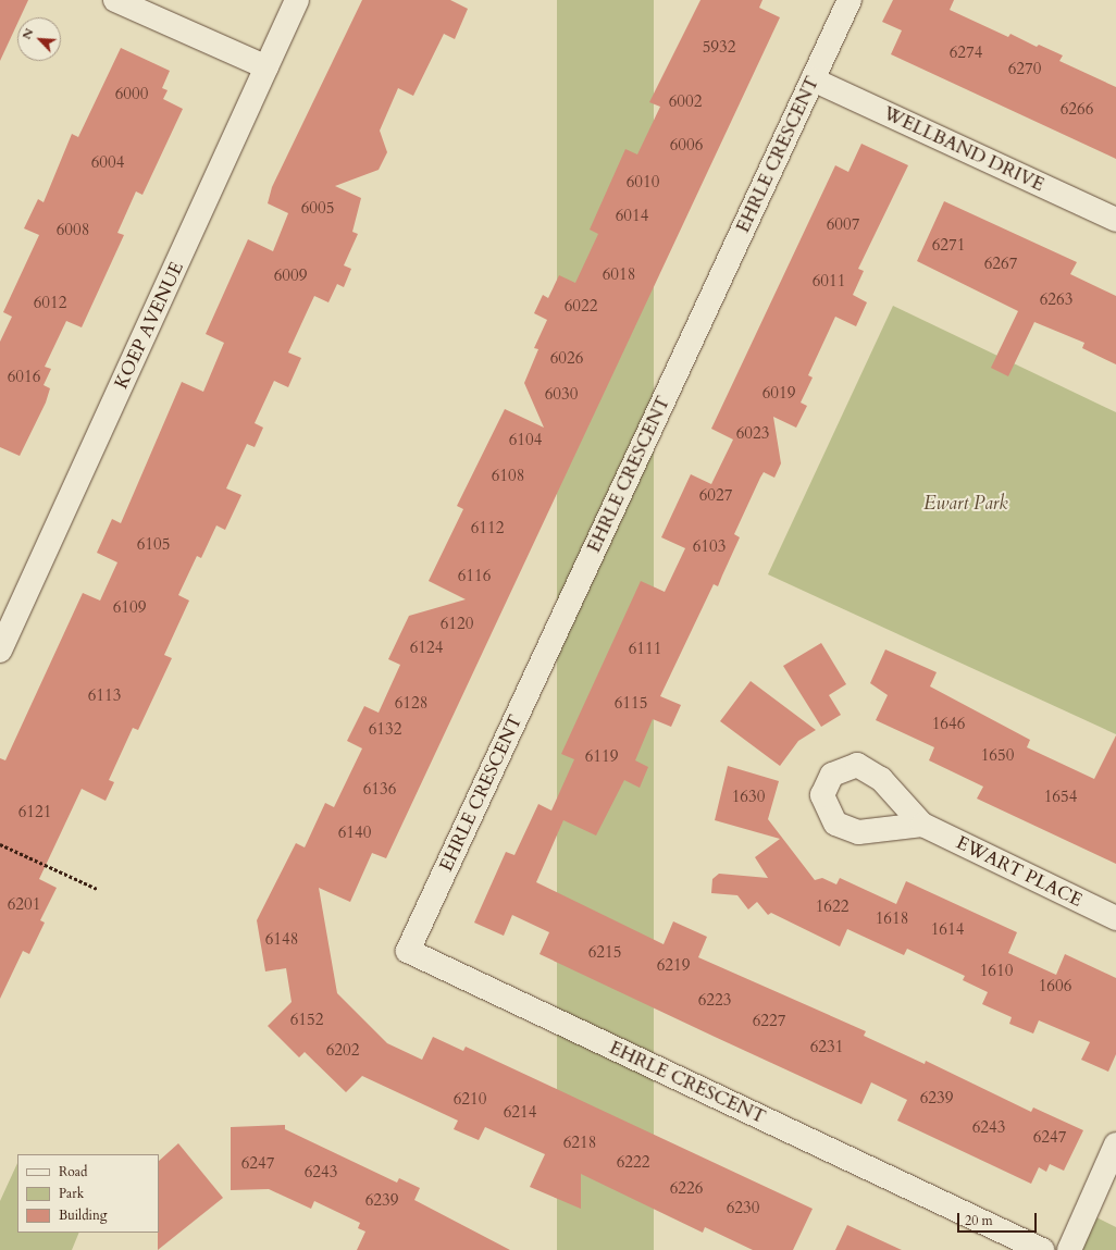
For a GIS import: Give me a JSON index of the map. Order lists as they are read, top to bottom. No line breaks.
{"streets":{"street":["WELLBAND DRIVE","EHRLE CRESCENT","KOEP AVENUE","EWART PLACE"]},"crossings":[["WELLBAND DRIVE","EHRLE CRESCENT"]],"parks":["Ewart Park"],"house_numbers":["5932","6274","6270","6000","6002","6266","6006","6004","6010","6005","6014","6007","6008","6271","6267","6018","6009","6011","6263","6012","6022","6026","6016","6019","6030","6023","6104","6108","6027","6112","6105","6103","6116","6109","6120","6124","6111","6113","6128","6115","1646","6132","1650","6119","6136","1630","1654","6121","6140","6201","1622","1618","1614","6148","6215","6219","1610","1606","6223","6152","6227","6231","6202","6239","6210","6214","6243","6247","6218","6222","6247","6243","6226","6239","6230"],"legend":["Road","Park","Building"],"scale_bar":"20 m","north":"top left"}
